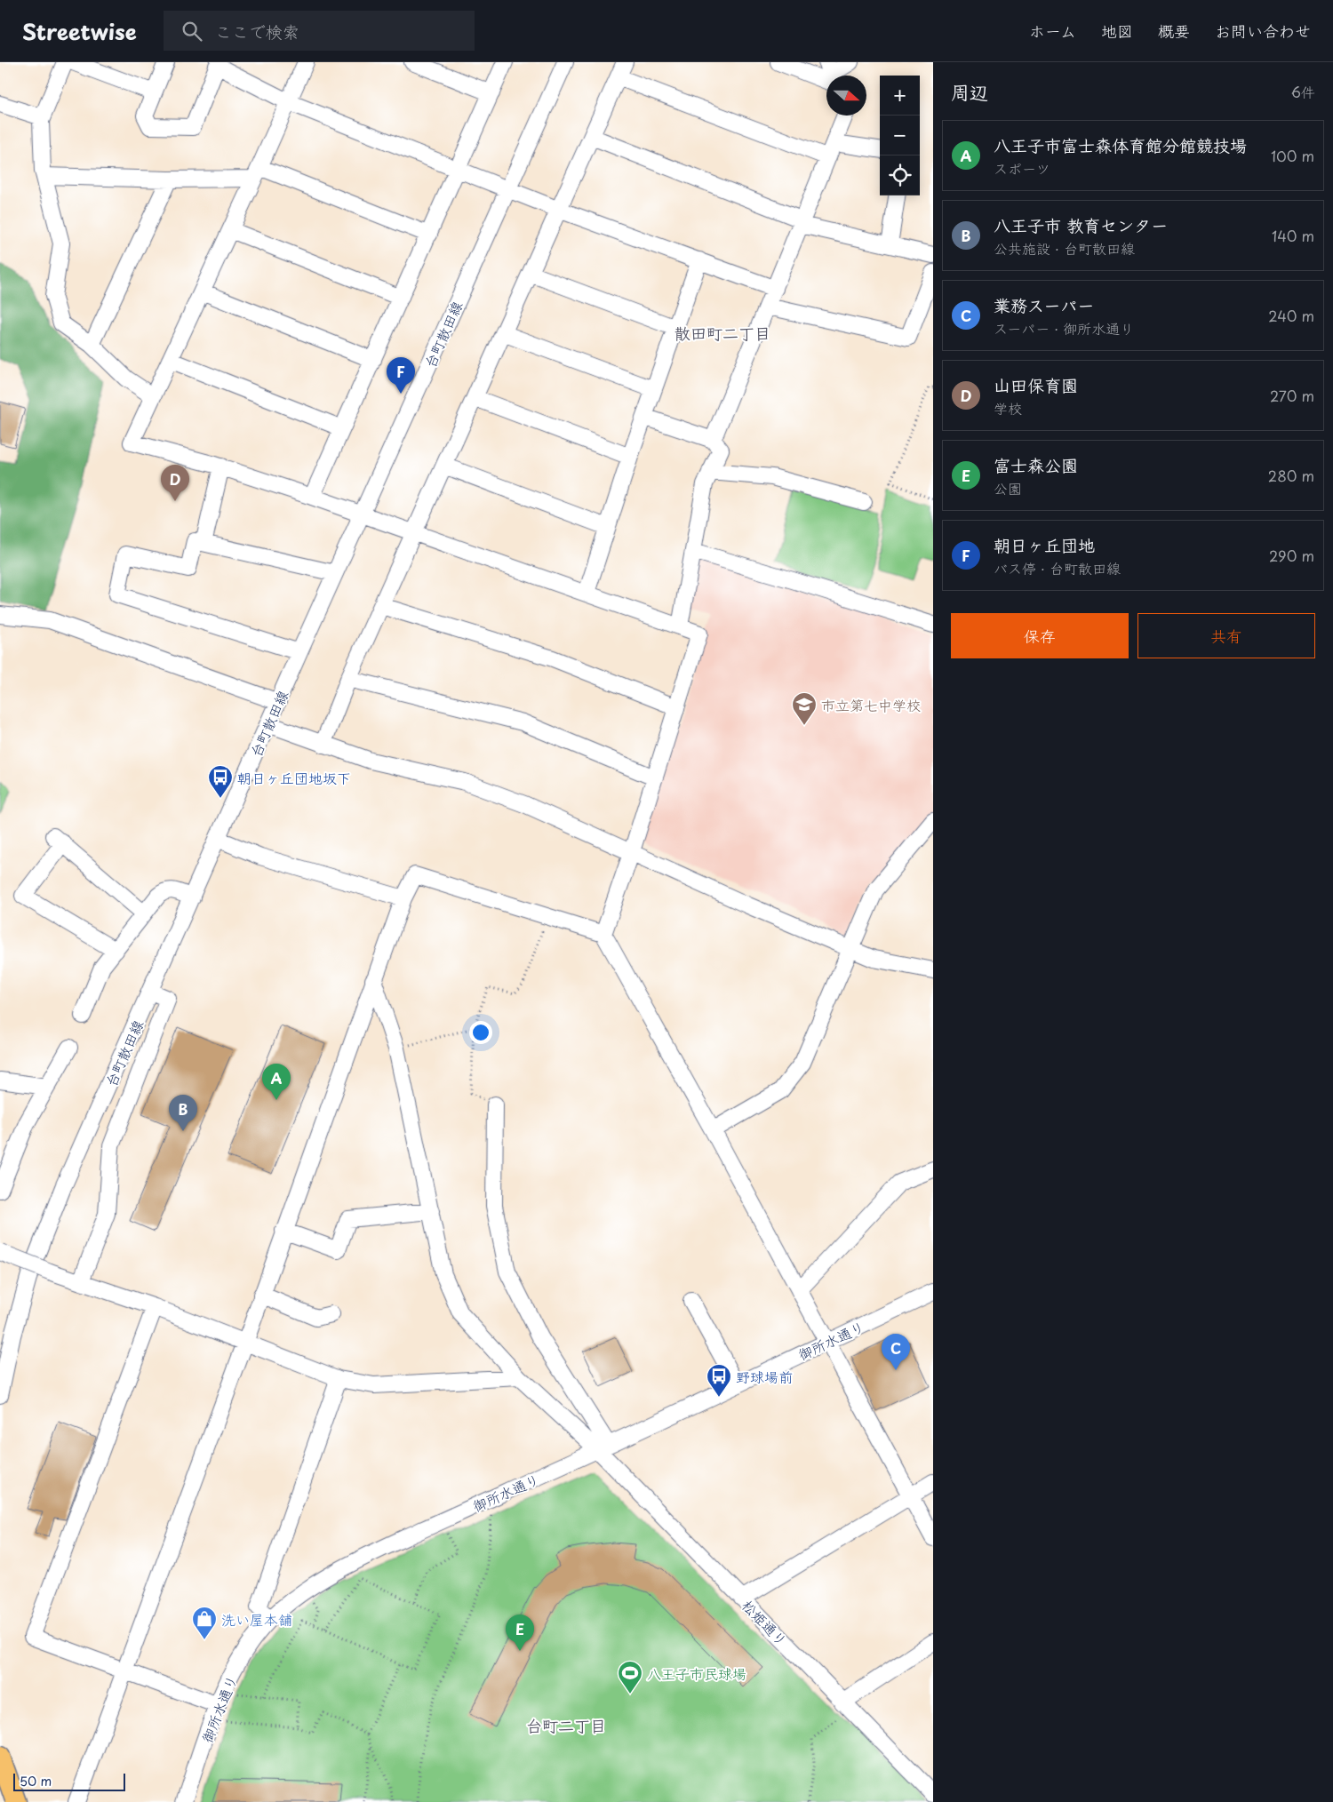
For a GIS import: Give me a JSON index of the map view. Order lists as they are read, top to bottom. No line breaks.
{"streets":{"street":["台町散田線","御所水通り","松姫通り"]},"crossings":[["御所水通り","松姫通り"]],"districts":["散田町二丁目","台町二丁目"],"places":{"school or university":["市立第七中学校"],"bus stop":["朝日ヶ丘団地坂下","野球場前"],"shop":["洗い屋本舗"],"sports":["八王子市民球場"]},"scale_bar":"50 m","north":"right","page":{"header":"Streetwise","search":"ここで検索","nav":["ホーム","地図","概要","お問い合わせ"],"heading":["周辺","6件"],"map_buttons":["+","−"],"list":[{"mark":"A","name":"八王子市富士森体育館分館競技場","note":"スポーツ","value":"100 m"},{"mark":"B","name":"八王子市 教育センター","note":"公共施設 · 台町散田線","value":"140 m"},{"mark":"C","name":"業務スーパー","note":"スーパー · 御所水通り","value":"240 m"},{"mark":"D","name":"山田保育園","note":"学校","value":"270 m"},{"mark":"E","name":"富士森公園","note":"公園","value":"280 m"},{"mark":"F","name":"朝日ヶ丘団地","note":"バス停 · 台町散田線","value":"290 m"}],"pins":["F","D","A","B","C","E"],"buttons":["保存","共有"],"scale":"50 m"}}
